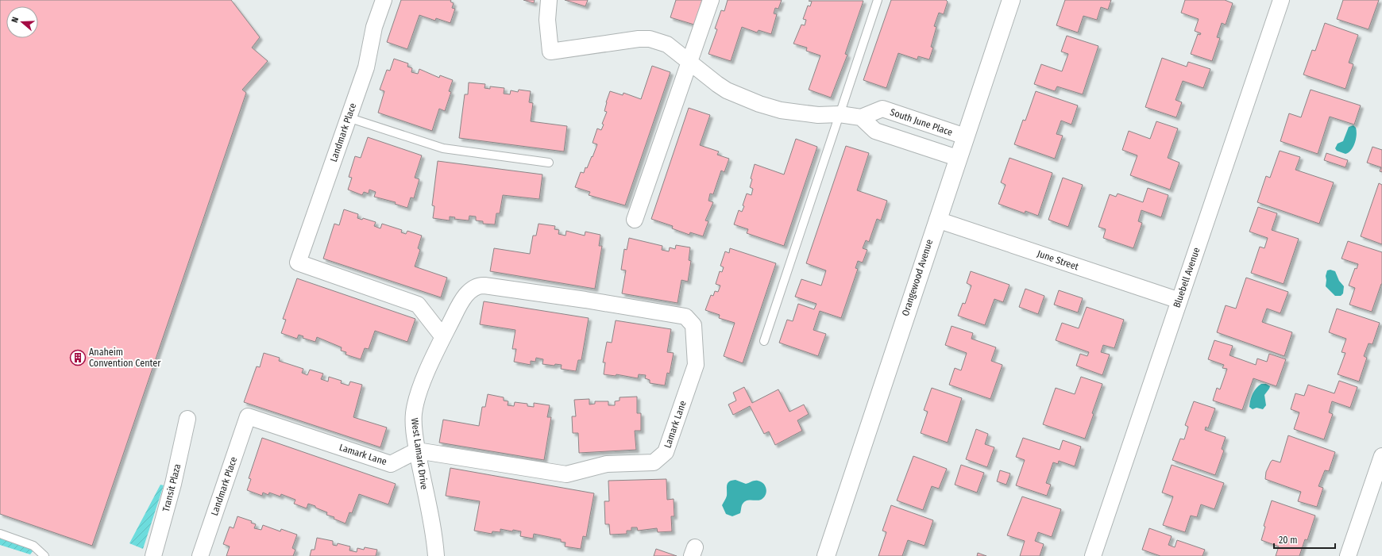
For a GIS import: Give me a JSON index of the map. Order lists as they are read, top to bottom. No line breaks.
{"streets":{"main road":["Orangewood Avenue"],"street":["South June Place","Landmark Place","June Street","Bluebell Avenue","Lamark Lane","West Lamark Drive","Transit Plaza"]},"crossings":[["South June Place","Orangewood Avenue"],["Landmark Place","Lamark Lane"],["Landmark Place","West Lamark Drive"],["June Street","Orangewood Avenue"],["June Street","Bluebell Avenue"],["Lamark Lane","West Lamark Drive"]],"places":{"building":["Anaheim Convention Center"]},"scale_bar":"20 m","north":"left"}
